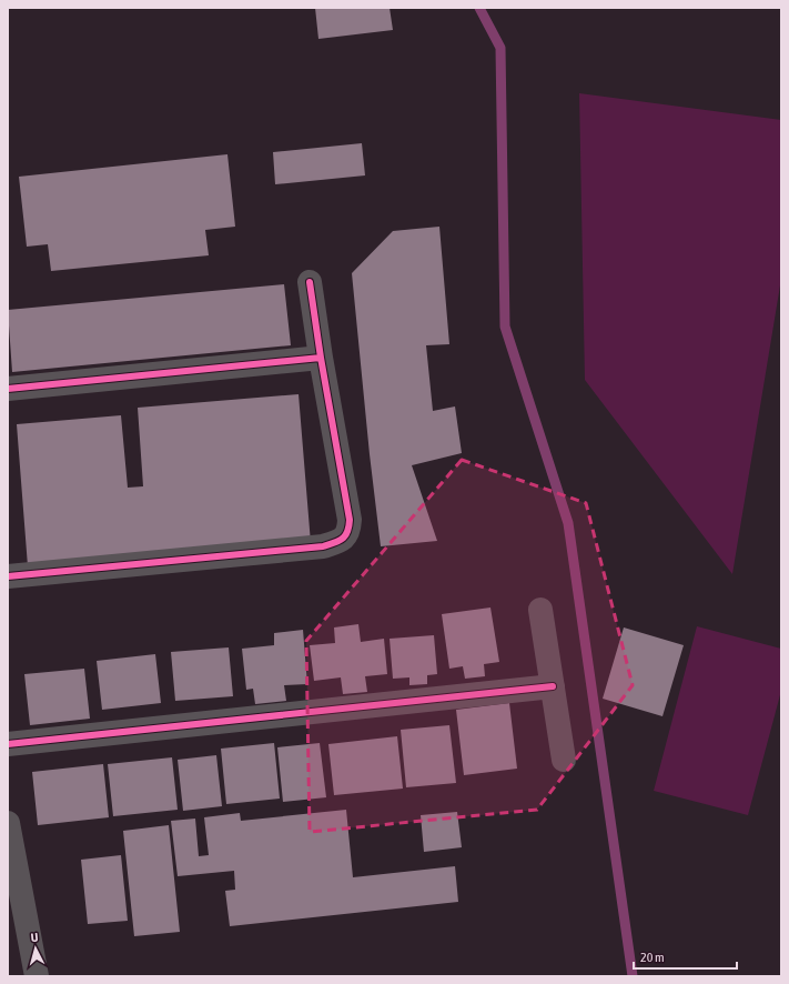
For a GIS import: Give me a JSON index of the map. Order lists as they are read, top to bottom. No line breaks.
{"scale_bar":"20 m","north":"top"}
